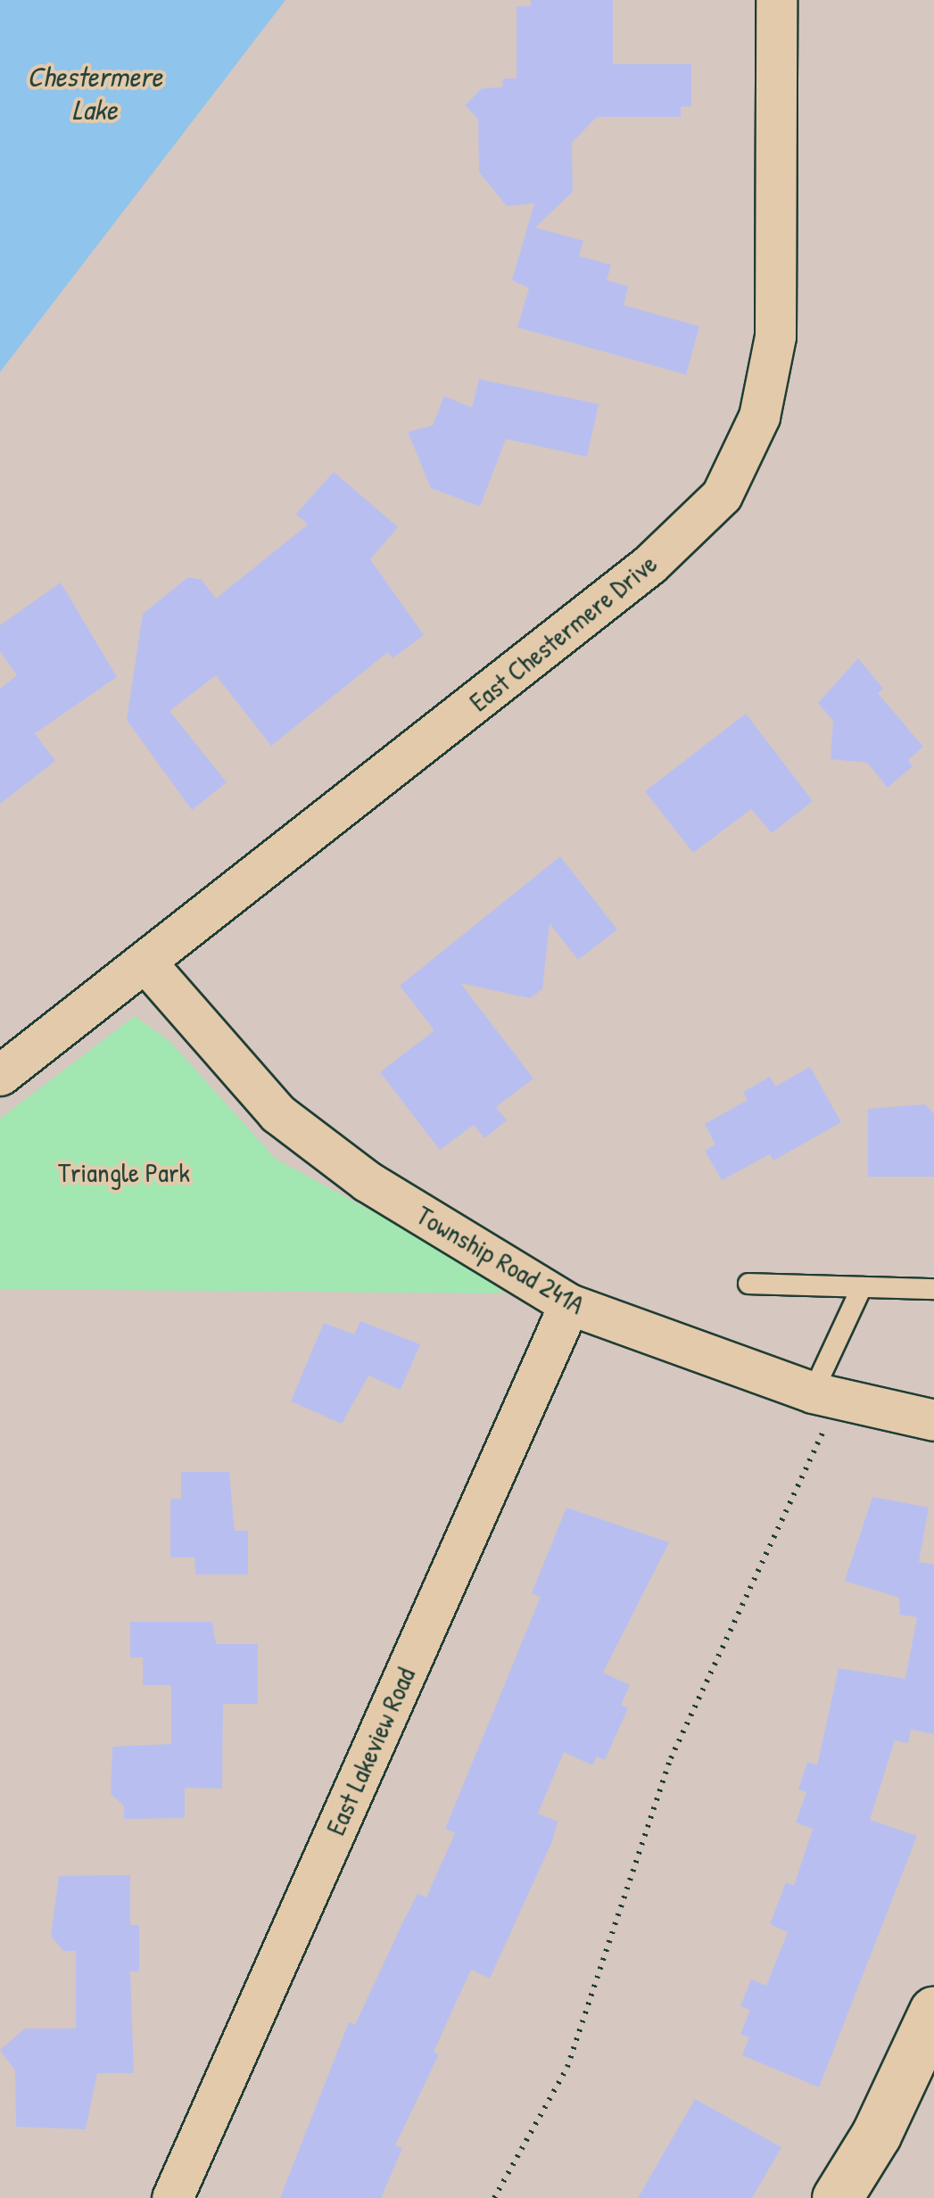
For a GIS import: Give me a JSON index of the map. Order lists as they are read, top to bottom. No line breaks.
{"streets":{"street":["East Chestermere Drive","Township Road 241A","East Lakeview Road"]},"crossings":[["East Chestermere Drive","Township Road 241A"],["Township Road 241A","East Lakeview Road"]],"water":["Chestermere Lake"],"parks":["Triangle Park"]}
